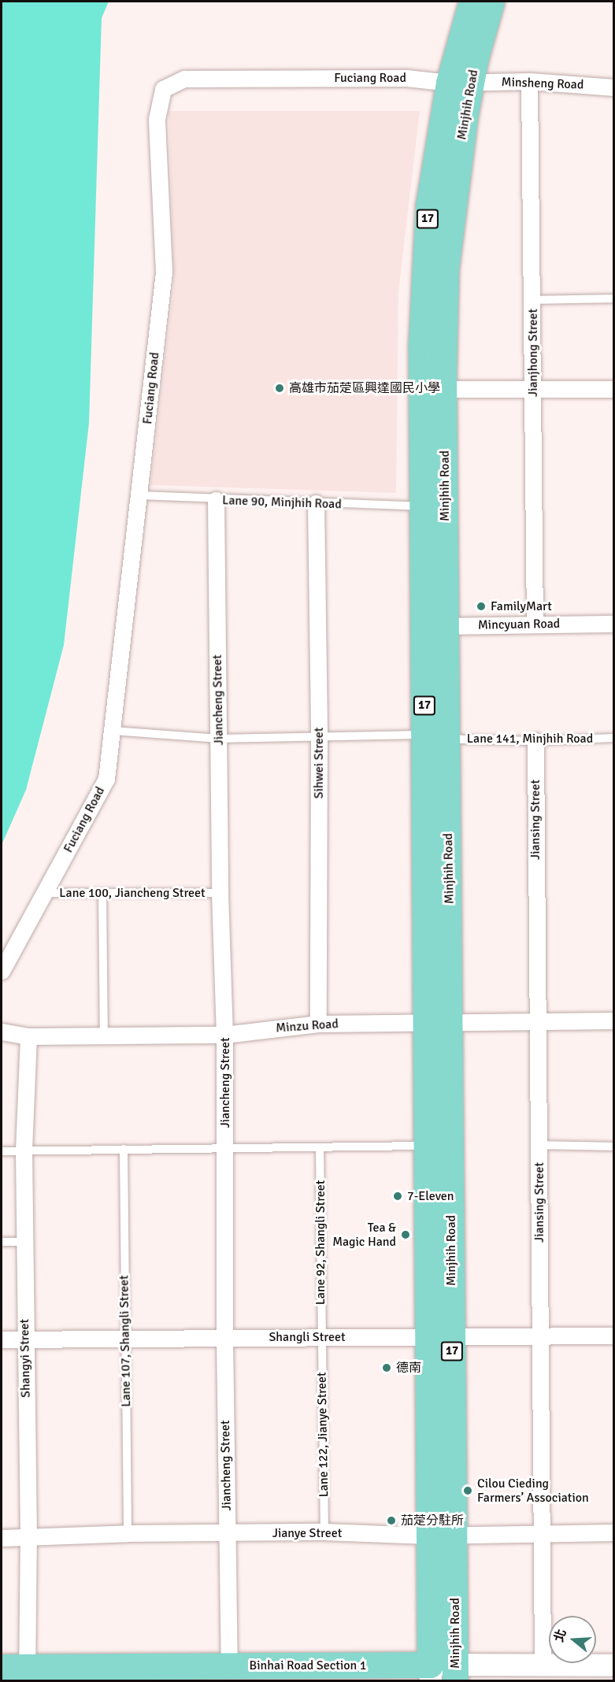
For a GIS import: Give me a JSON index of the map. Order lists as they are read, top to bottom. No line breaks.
{"streets":{"main road":["Minjhih Road","17","Binhai Road Section 1"],"street":["Fuciang Road","Minsheng Road","Jianjhong Street","Mincyuan Road","Jiancheng Street","Sihwei Street","Jiansing Street","Minzu Road","Shangli Street","Shangyi Street","Jianye Street"],"lane":["Lane 90, Minjhih Road","Lane 141, Minjhih Road","Lane 100, Jiancheng Street","Lane 92, Shangli Street","Lane 107, Shangli Street","Lane 122, Jianye Street"]},"crossings":[["Fuciang Road","Minsheng Road"],["Fuciang Road","Minjhih Road"],["Fuciang Road","17"],["Fuciang Road","Lane 90, Minjhih Road"],["Fuciang Road","Lane 141, Minjhih Road"],["Fuciang Road","Lane 100, Jiancheng Street"],["Minsheng Road","Minjhih Road"],["Minsheng Road","17"],["Minsheng Road","Jianjhong Street"],["Minjhih Road","17"],["Minjhih Road","Lane 90, Minjhih Road"],["Minjhih Road","Mincyuan Road"],["Minjhih Road","Lane 141, Minjhih Road"],["Minjhih Road","Minzu Road"],["Minjhih Road","Shangli Street"],["Minjhih Road","Jianye Street"],["Minjhih Road","Binhai Road Section 1"],["Jianjhong Street","Mincyuan Road"],["Lane 90, Minjhih Road","Jiancheng Street"],["Lane 90, Minjhih Road","Sihwei Street"],["Jiancheng Street","Lane 141, Minjhih Road"],["Jiancheng Street","Lane 100, Jiancheng Street"],["Jiancheng Street","Minzu Road"],["Jiancheng Street","Shangli Street"],["Jiancheng Street","Jianye Street"],["Jiancheng Street","Binhai Road Section 1"],["Lane 141, Minjhih Road","Sihwei Street"],["Lane 141, Minjhih Road","Jiansing Street"],["Sihwei Street","Minzu Road"],["Jiansing Street","Minzu Road"],["Jiansing Street","Shangli Street"],["Jiansing Street","Jianye Street"],["Jiansing Street","Binhai Road Section 1"],["Minzu Road","Shangyi Street"],["Lane 92, Shangli Street","Shangli Street"],["Lane 92, Shangli Street","Lane 122, Jianye Street"],["Shangli Street","Lane 107, Shangli Street"],["Shangli Street","Shangyi Street"],["Shangli Street","Lane 122, Jianye Street"],["Lane 107, Shangli Street","Jianye Street"],["Shangyi Street","Jianye Street"],["Shangyi Street","Binhai Road Section 1"],["Lane 122, Jianye Street","Jianye Street"]],"places":["高雄市茄萣區興達國民小學","FamilyMart","7-Eleven","Tea & Magic Hand","德南","Cilou Cieding Farmers’ Association","茄萣分駐所"],"north":"left"}
